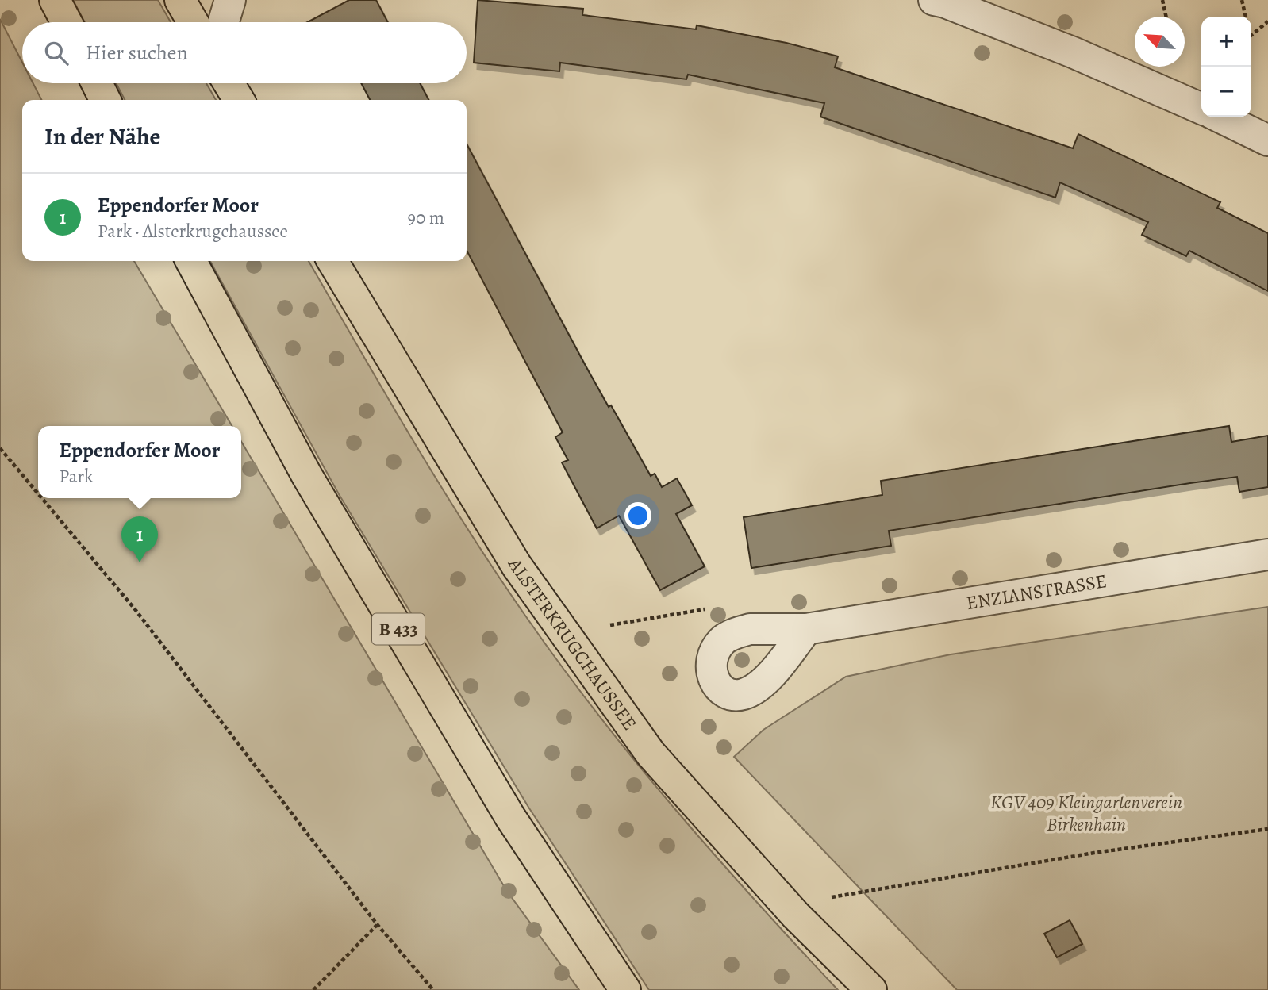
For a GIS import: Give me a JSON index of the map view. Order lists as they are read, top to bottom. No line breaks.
{"streets":{"main road":["B 433","ALSTERKRUGCHAUSSEE"],"street":["ENZIANSTRASSE"]},"parks":["KGV 409 Kleingartenverein Birkenhain"],"north":"top left","page":{"map_buttons":["+","−"],"search":"Hier suchen","heading":"In der Nähe","list":[{"mark":"1","name":"Eppendorfer Moor","note":"Park · Alsterkrugchaussee","value":"90 m"}],"popup":["Eppendorfer Moor","Park"],"pins":"1"}}
